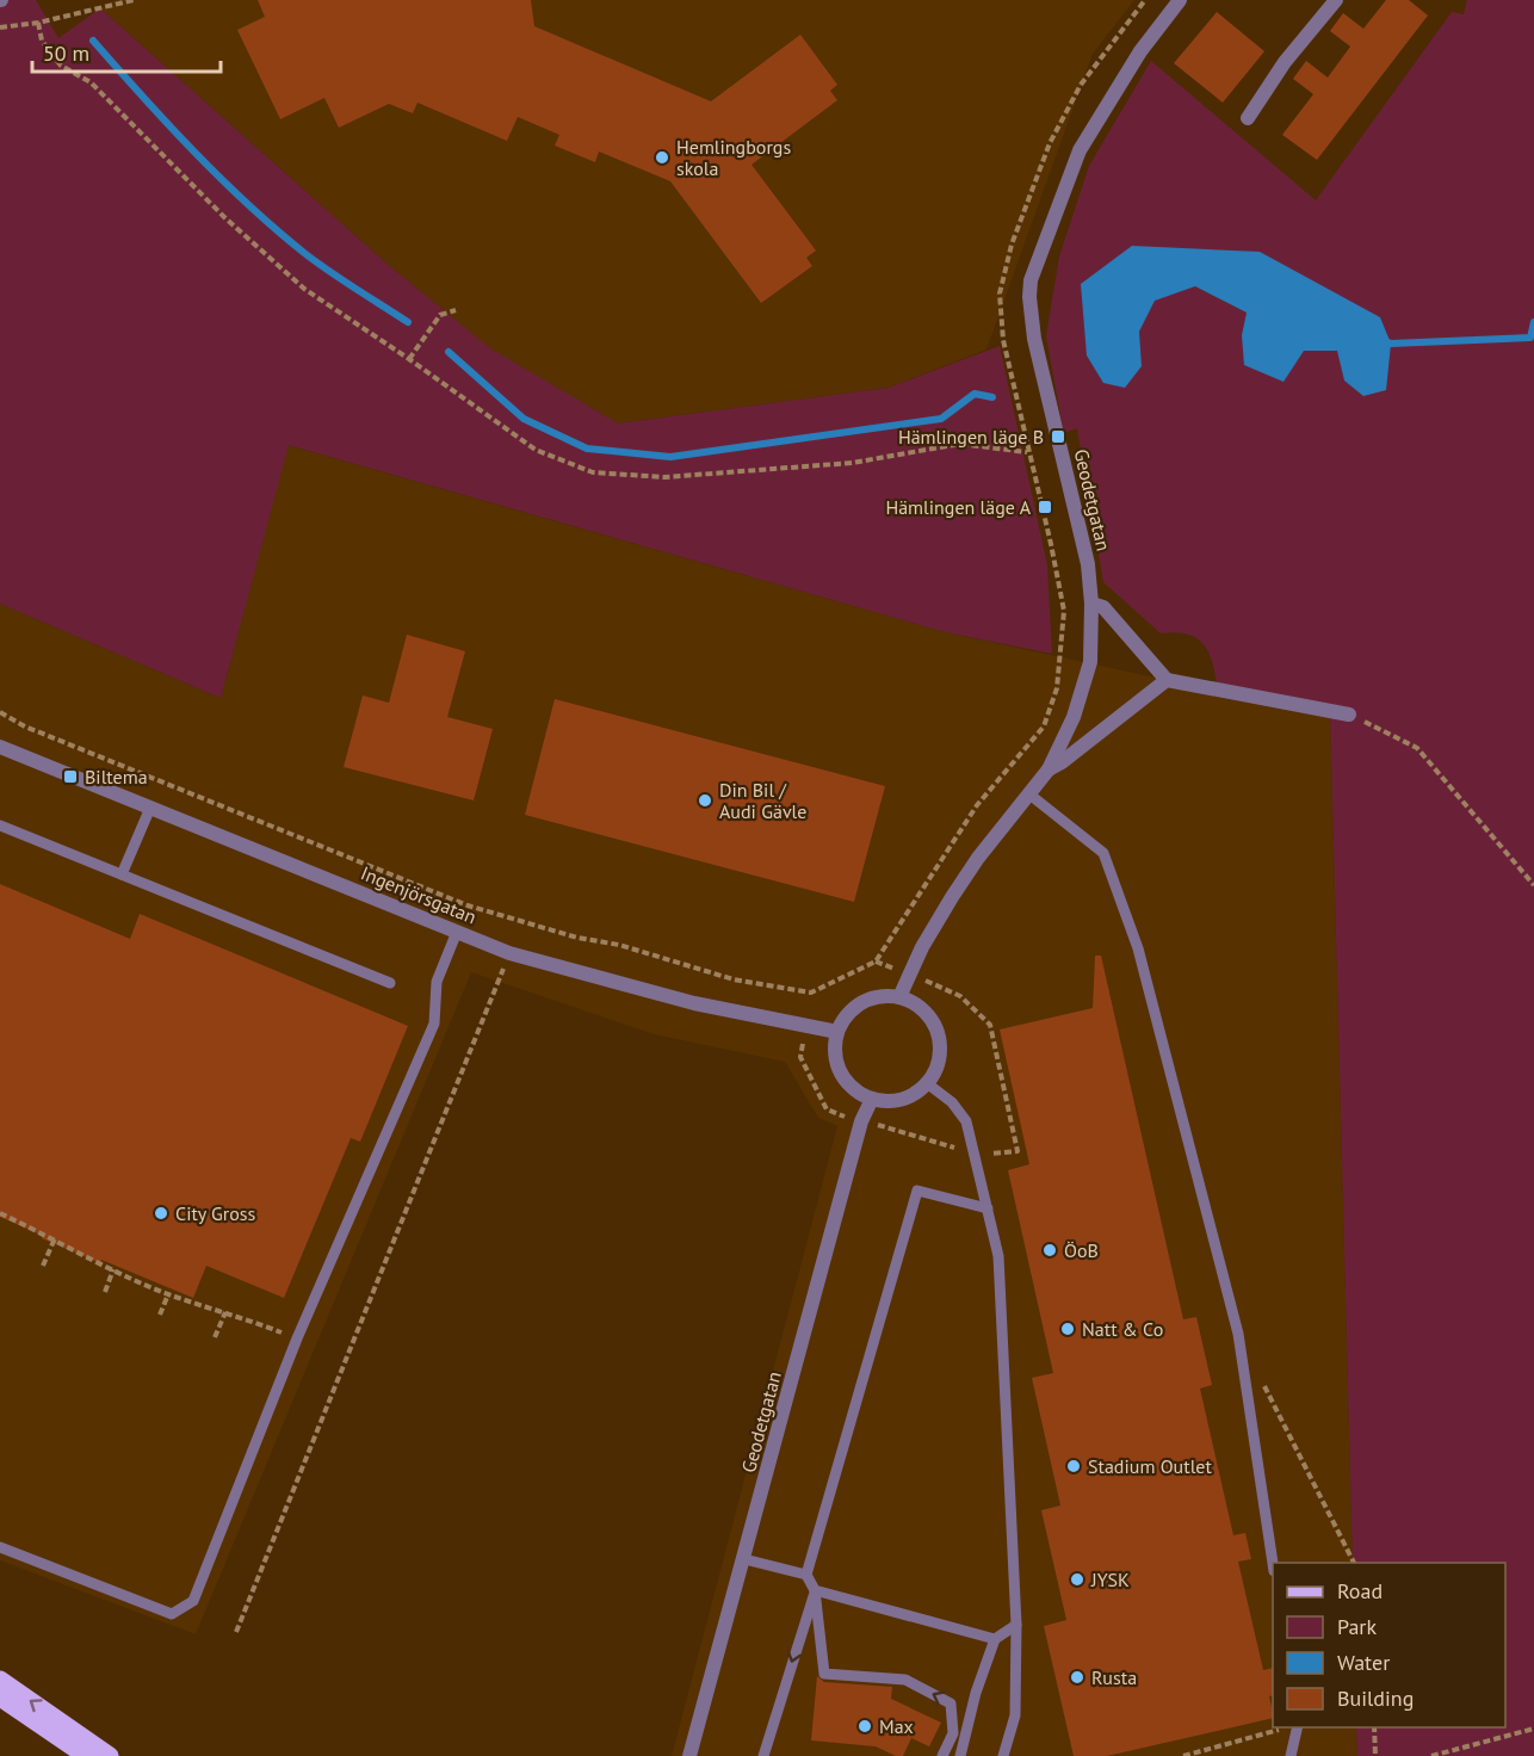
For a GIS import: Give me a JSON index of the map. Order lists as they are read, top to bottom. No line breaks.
{"streets":{"street":["Geodetgatan","Ingenjörsgatan"]},"crossings":[["Geodetgatan","Ingenjörsgatan"]],"places":{"other":["Hemlingborgs skola","Din Bil / Audi Gävle","City Gross","ÖoB","Natt & Co","Stadium Outlet","JYSK","Rusta","Max"],"transit":["Hämlingen läge B","Hämlingen läge A","Biltema"]},"legend":["Road","Park","Water","Building"],"scale_bar":"50 m"}
